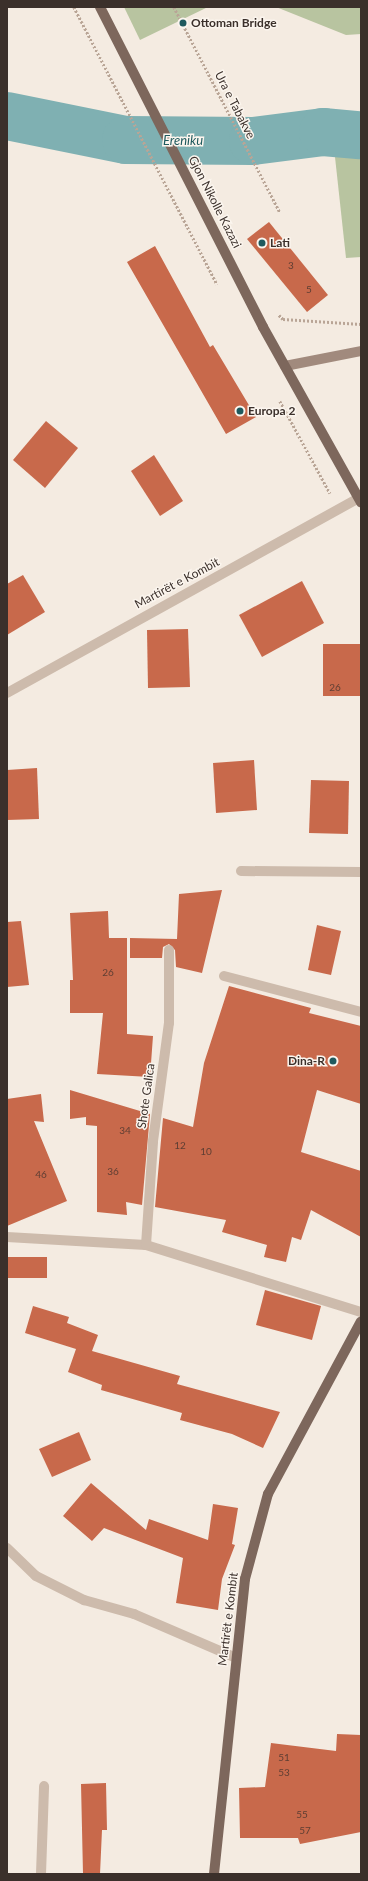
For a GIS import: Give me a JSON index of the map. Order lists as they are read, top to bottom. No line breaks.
{"streets":{"main road":["Gjon Nikolle Kazazi","Martirët e Kombit"],"street":["Shote Galica"],"path":["Ura e Tabakve"]},"crossings":[["Gjon Nikolle Kazazi","Martirët e Kombit"]],"water":["Ereniku"],"places":["Ottoman Bridge","Lati","Europa 2","Dina-R"],"house_numbers":["3","5","26","26","34","12","10","36","46","51","53","55","57"]}
